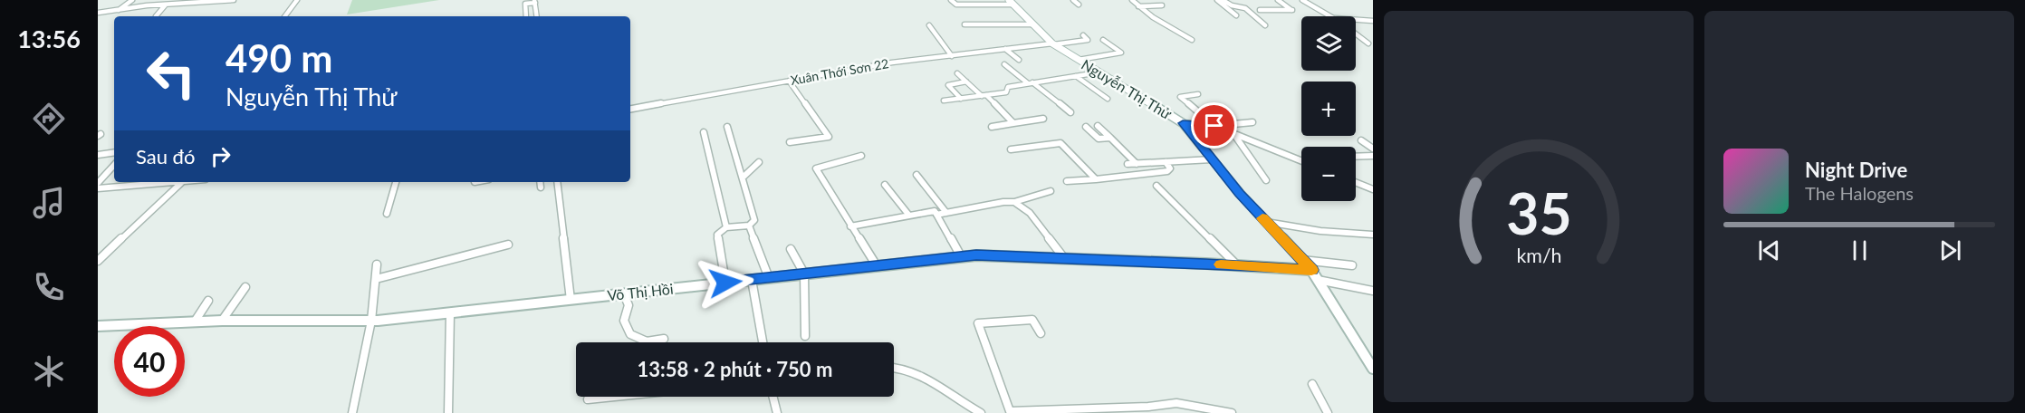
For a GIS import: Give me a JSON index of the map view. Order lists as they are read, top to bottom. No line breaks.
{"streets":{"street":["Xuân Thới Sơn 22","Nguyễn Thị Thử","Võ Thị Hồi"]},"crossings":[["Xuân Thới Sơn 22","Nguyễn Thị Thử"],["Nguyễn Thị Thử","Võ Thị Hồi"]],"page":{"tabs":"13:56","map_buttons":["+","−"],"turn":["490 m","Nguyễn Thị Thử"],"then":"Sau đó","song":["Night Drive","The Halogens"],"limit":"40","trip":"13:58 · 2 phút · 750 m","gauge":["35","km/h"]}}
